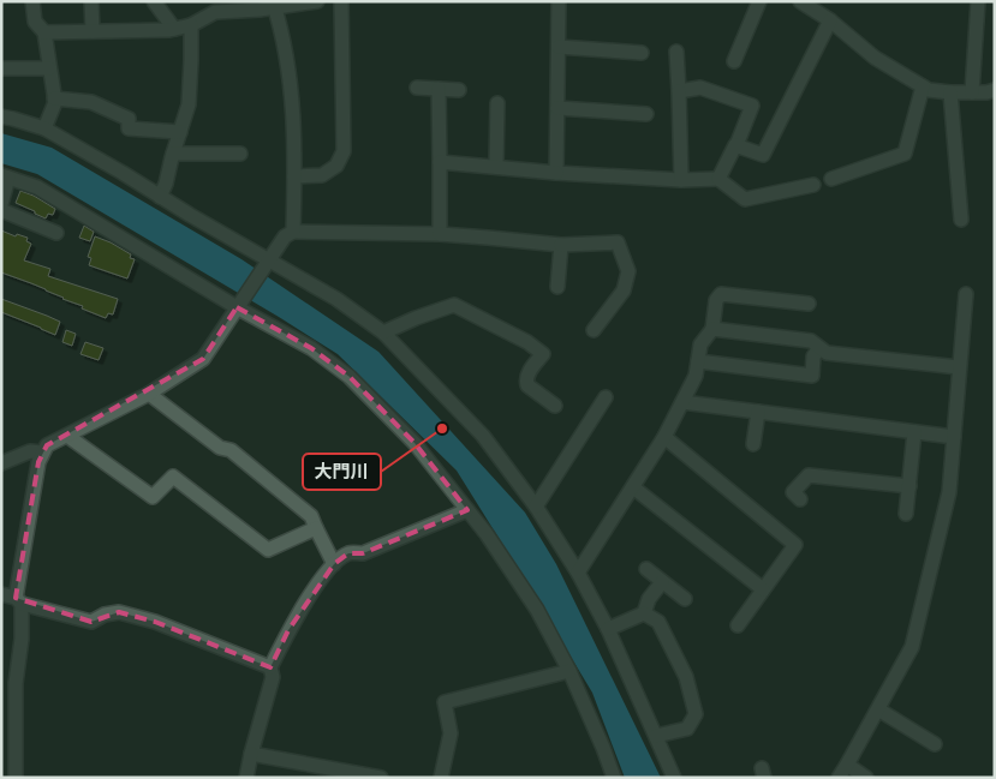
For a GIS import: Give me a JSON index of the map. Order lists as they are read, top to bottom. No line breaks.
{"places":["大門川"]}
